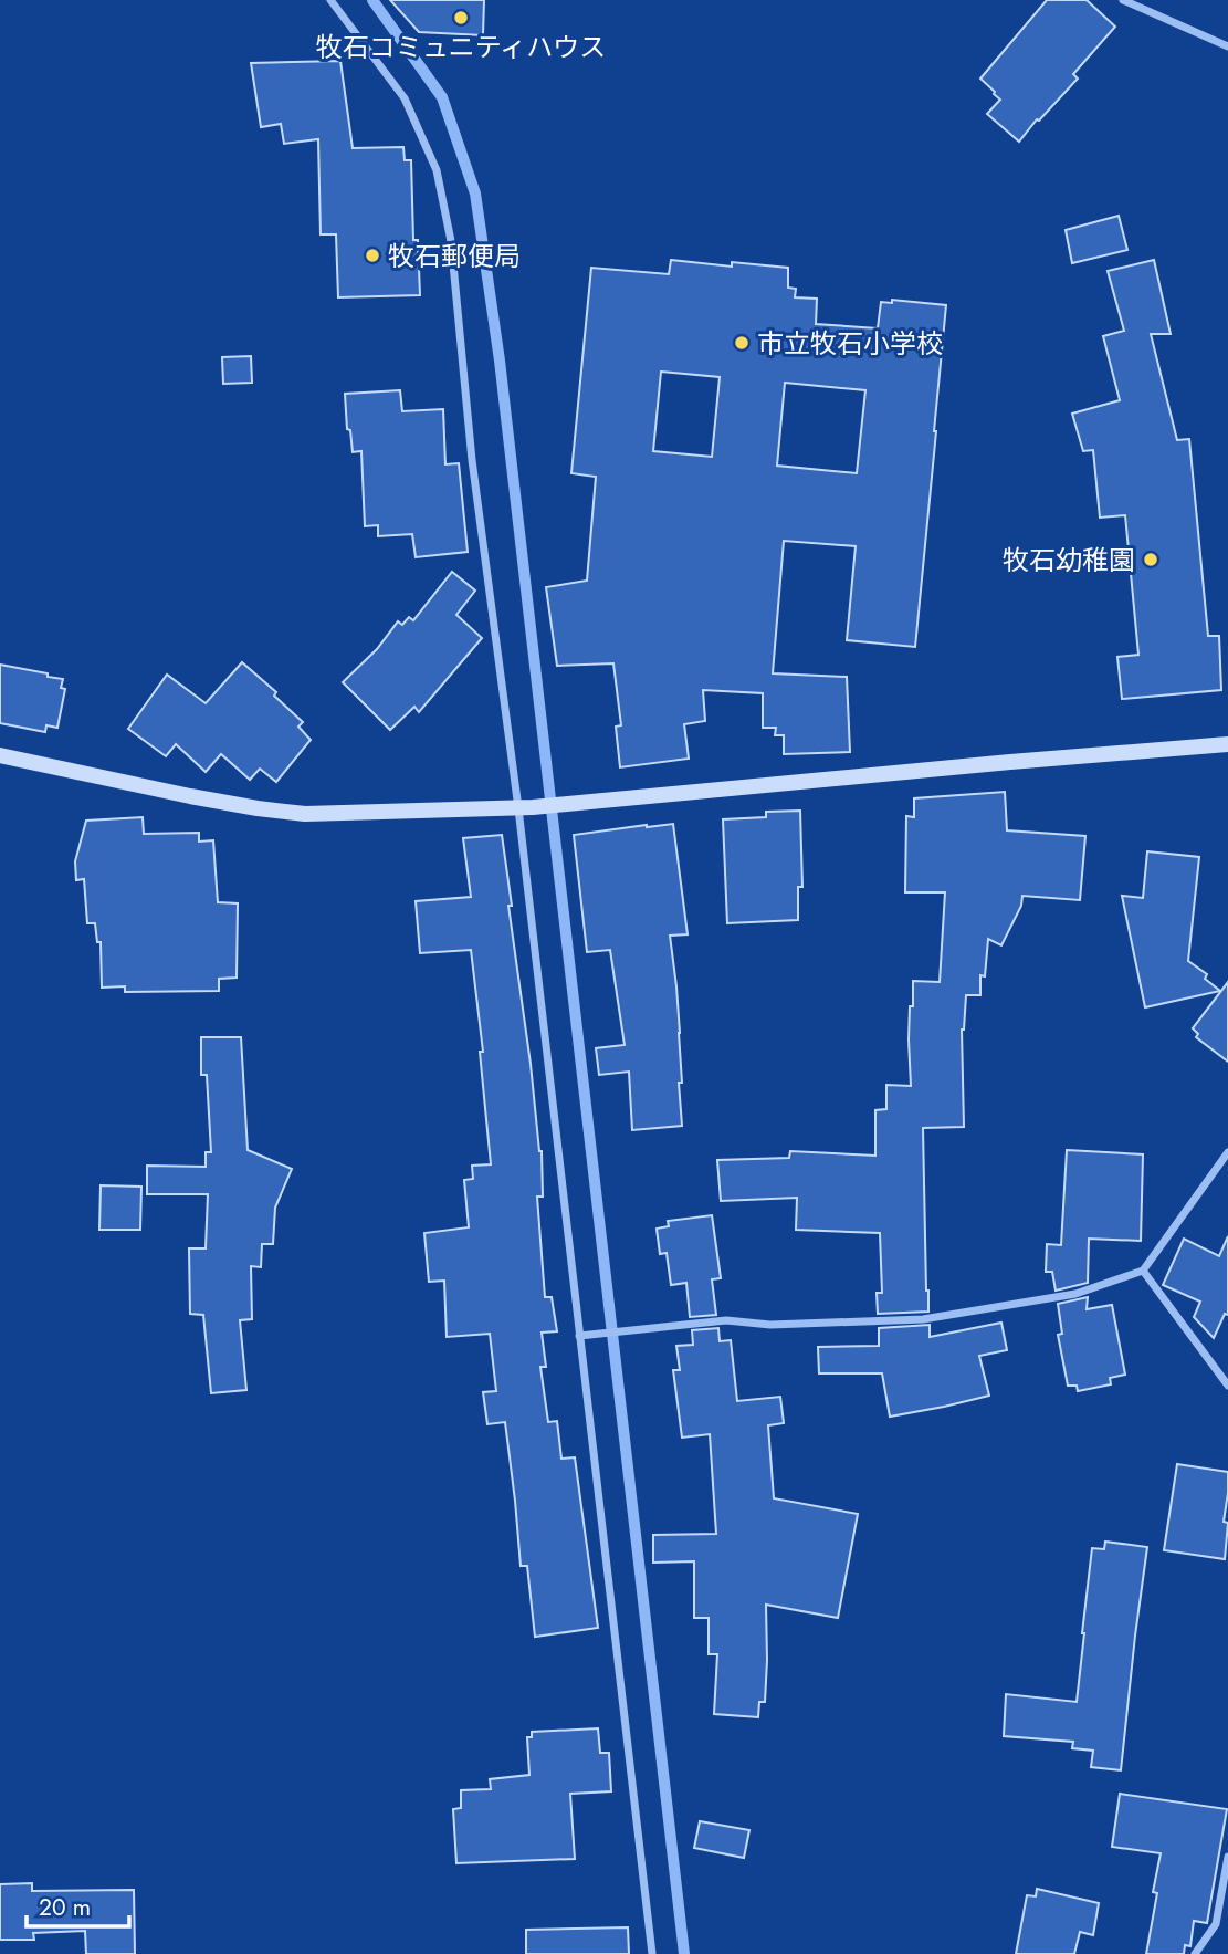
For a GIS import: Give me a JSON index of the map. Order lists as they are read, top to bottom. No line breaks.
{"places":["牧石コミュニティハウス","牧石郵便局","市立牧石小学校","牧石幼稚園"],"scale_bar":"20 m"}
